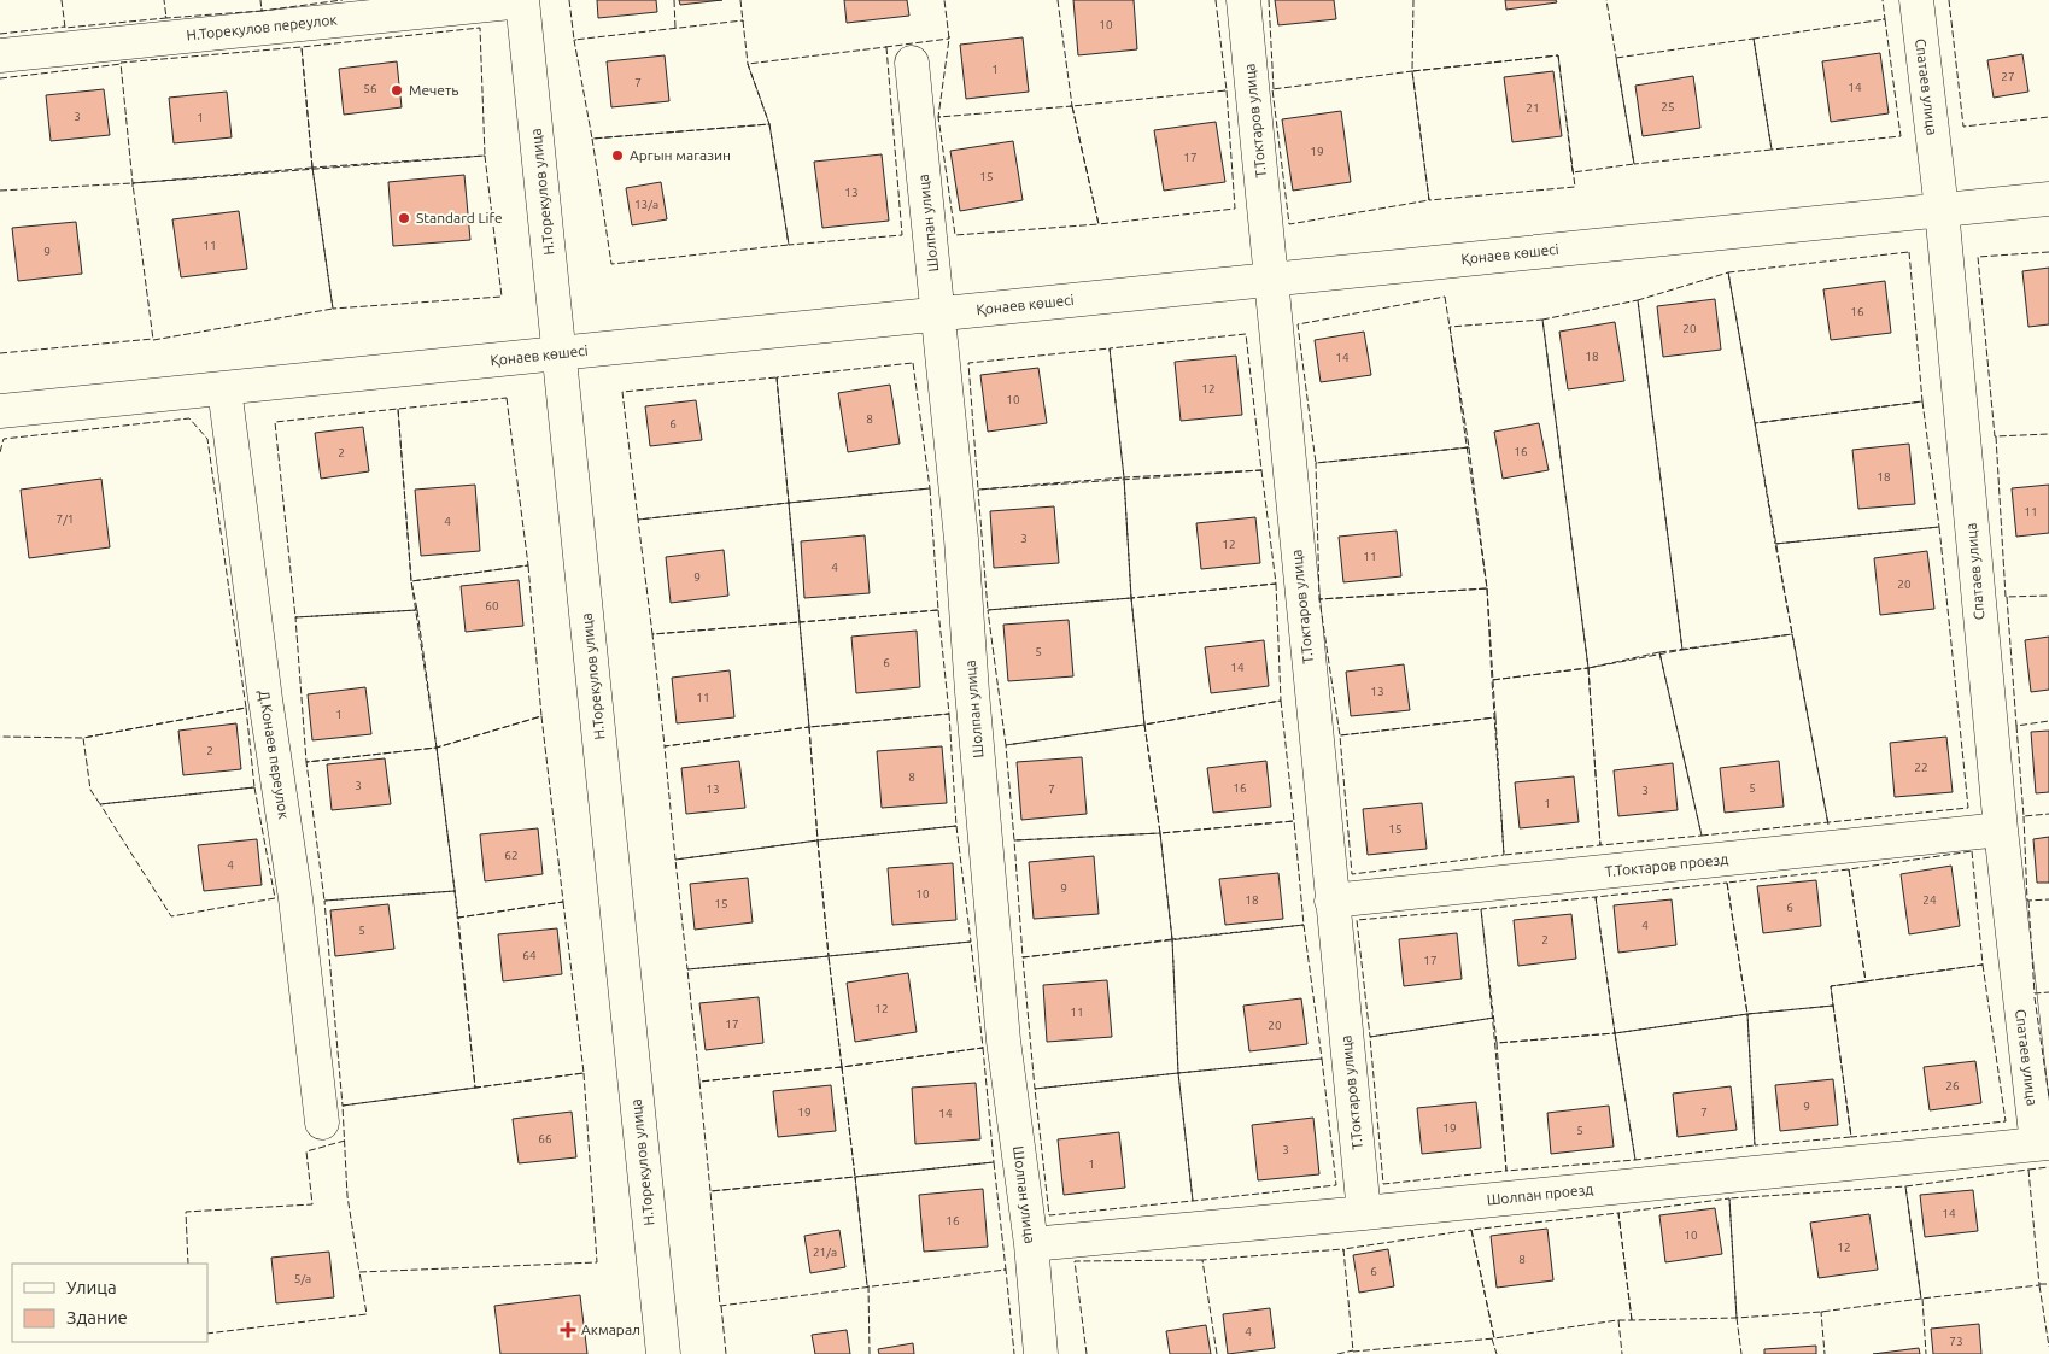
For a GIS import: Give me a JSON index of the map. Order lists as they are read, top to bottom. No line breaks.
{"streets":{"street":["Н.Торекулов переулок","Спатаев улица","Т.Токтаров улица","Н.Торекулов улица","Шолпан улица","Қонаев көшесі","Д.Конаев переулок","Т.Токтаров проезд","Шолпан проезд"]},"crossings":[["Н.Торекулов переулок","Н.Торекулов улица"],["Спатаев улица","Қонаев көшесі"],["Спатаев улица","Т.Токтаров проезд"],["Спатаев улица","Шолпан проезд"],["Т.Токтаров улица","Қонаев көшесі"],["Т.Токтаров улица","Т.Токтаров проезд"],["Т.Токтаров улица","Шолпан проезд"],["Н.Торекулов улица","Қонаев көшесі"],["Шолпан улица","Қонаев көшесі"],["Шолпан улица","Шолпан проезд"],["Қонаев көшесі","Д.Конаев переулок"]],"places":{"other":["Мечеть","Аргын магазин","Standard Life"],"health":["Акмарал"]},"house_numbers":["10","1","27","7","14","56","25","21","3","1","19","17","15","13","13/а","11","9","16","20","18","14","12","10","8","6","16","2","18","11","7/1","4","3","12","11","4","9","20","60","5","6","14","13","11","1","2","22","8","3","16","5","13","7","3","1","15","62","4","9","10","18","24","15","6","4","5","2","64","17","12","11","17","20","26","9","19","7","14","19","5","66","3","1","14","16","10","12","21/а","8","6","5/а","4","73"],"legend":["Улица","Здание"]}
